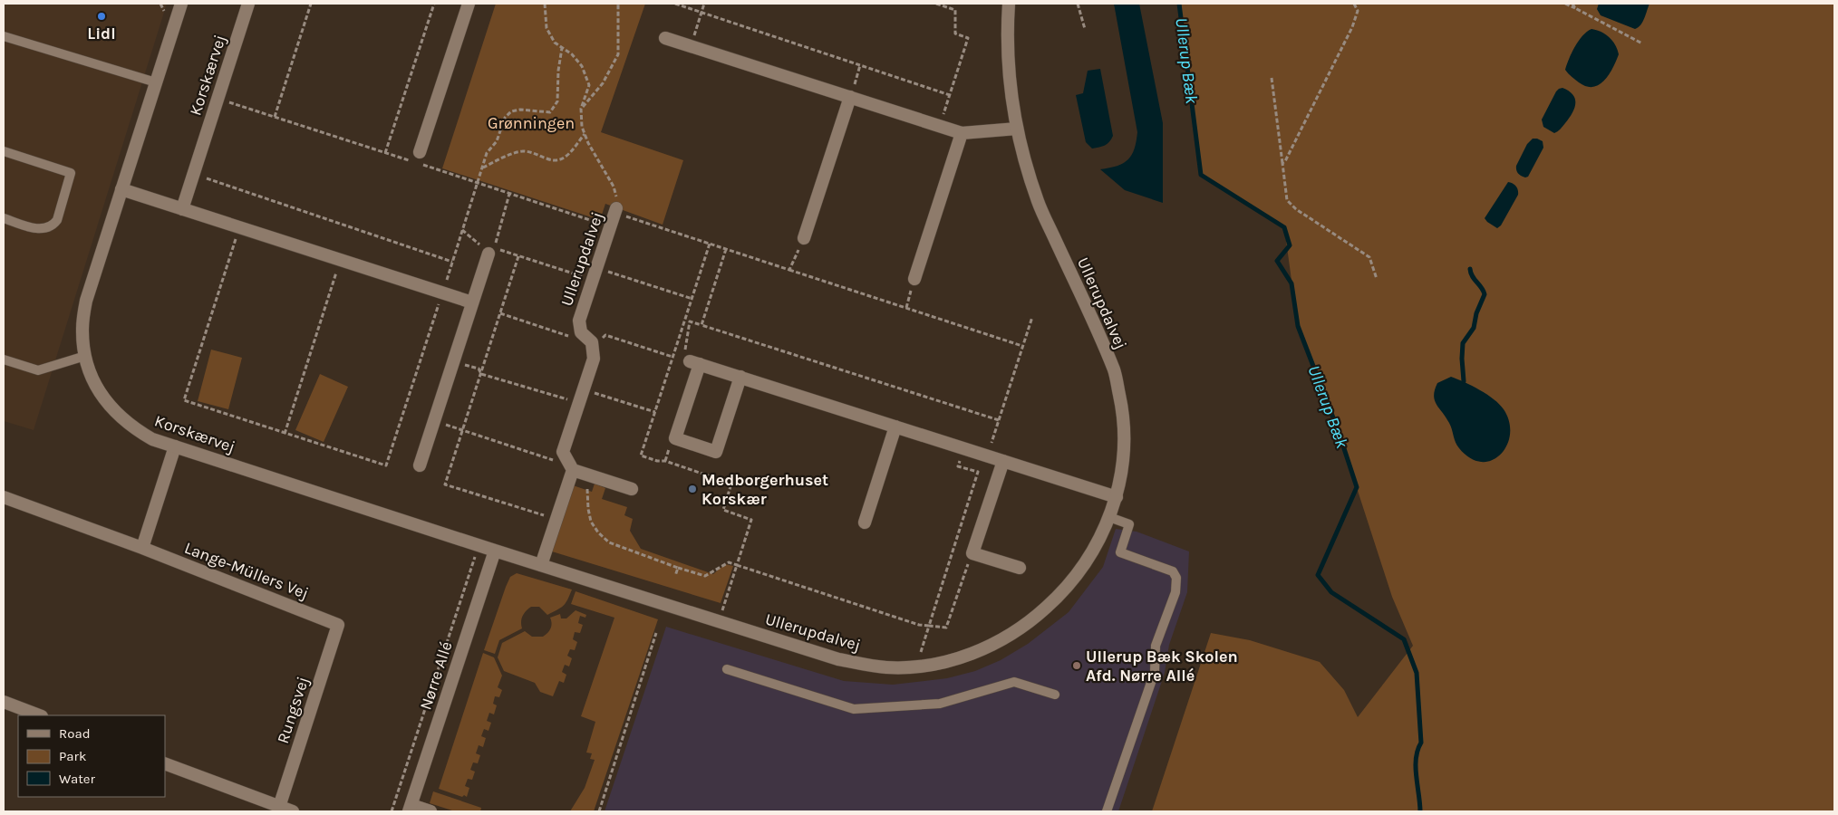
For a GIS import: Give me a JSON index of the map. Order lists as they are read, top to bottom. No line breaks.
{"streets":{"street":["Korskærvej","Ullerupdalvej","Lange-Müllers Vej","Nørre Allé","Rungsvej"]},"crossings":[["Korskærvej","Ullerupdalvej"],["Korskærvej","Nørre Allé"],["Ullerupdalvej","Nørre Allé"],["Lange-Müllers Vej","Rungsvej"]],"water":["Ullerup Bæk"],"parks":["Grønningen"],"places":["Lidl","Medborgerhuset Korskær","Ullerup Bæk Skolen Afd. Nørre Allé"],"legend":["Road","Park","Water"]}
